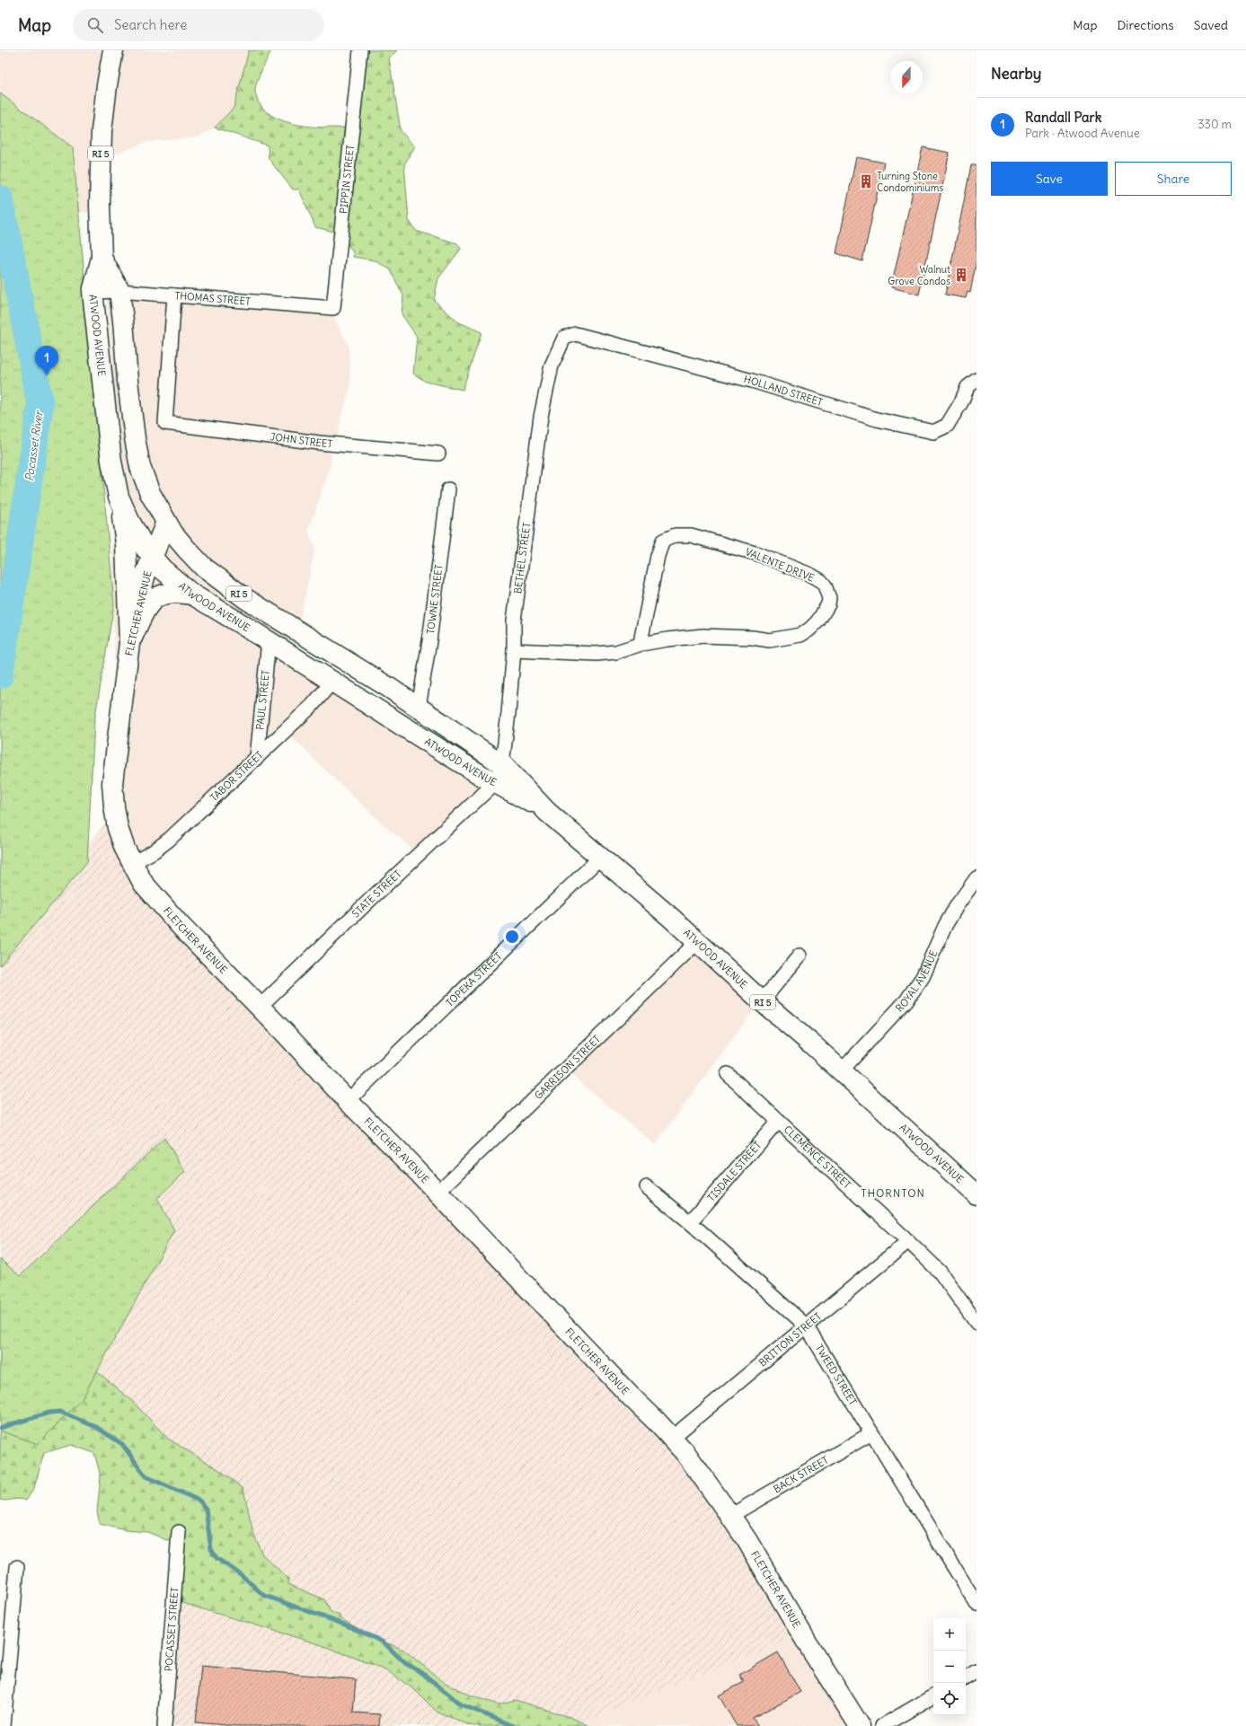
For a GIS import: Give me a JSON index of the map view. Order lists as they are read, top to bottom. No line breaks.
{"streets":{"main road":["RI 5","ATWOOD AVENUE","FLETCHER AVENUE"],"street":["PIPPIN STREET","THOMAS STREET","HOLLAND STREET","JOHN STREET","BETHEL STREET","VALENTE DRIVE","TOWNE STREET","PAUL STREET","TABOR STREET","STATE STREET","TOPEKA STREET","ROYAL AVENUE","GARRISON STREET","CLEMENCE STREET","TISDALE STREET","BRITTON STREET","TWEED STREET","BACK STREET","POCASSET STREET"]},"crossings":[["PIPPIN STREET","THOMAS STREET"],["THOMAS STREET","ATWOOD AVENUE"],["THOMAS STREET","JOHN STREET"],["ATWOOD AVENUE","BETHEL STREET"],["ATWOOD AVENUE","TOWNE STREET"],["ATWOOD AVENUE","FLETCHER AVENUE"],["ATWOOD AVENUE","PAUL STREET"],["ATWOOD AVENUE","TABOR STREET"],["ATWOOD AVENUE","STATE STREET"],["ATWOOD AVENUE","TOPEKA STREET"],["ATWOOD AVENUE","ROYAL AVENUE"],["ATWOOD AVENUE","GARRISON STREET"],["HOLLAND STREET","BETHEL STREET"],["BETHEL STREET","VALENTE DRIVE"],["BETHEL STREET","STATE STREET"],["FLETCHER AVENUE","TABOR STREET"],["FLETCHER AVENUE","STATE STREET"],["FLETCHER AVENUE","TOPEKA STREET"],["FLETCHER AVENUE","GARRISON STREET"],["FLETCHER AVENUE","BRITTON STREET"],["FLETCHER AVENUE","BACK STREET"],["PAUL STREET","TABOR STREET"],["CLEMENCE STREET","TISDALE STREET"],["CLEMENCE STREET","BRITTON STREET"],["TISDALE STREET","TWEED STREET"],["BRITTON STREET","TWEED STREET"],["TWEED STREET","BACK STREET"]],"districts":["THORNTON"],"water":["Pocasset River"],"places":{"building":["Turning Stone Condominiums","Walnut Grove Condos"]},"north":"bottom","page":{"header":"Map","search":"Search here","nav":["Map","Directions","Saved"],"heading":"Nearby","list":[{"mark":"1","name":"Randall Park","note":"Park · Atwood Avenue","value":"330 m"}],"buttons":["Save","Share"],"pins":"1","map_buttons":["+","−"]}}
